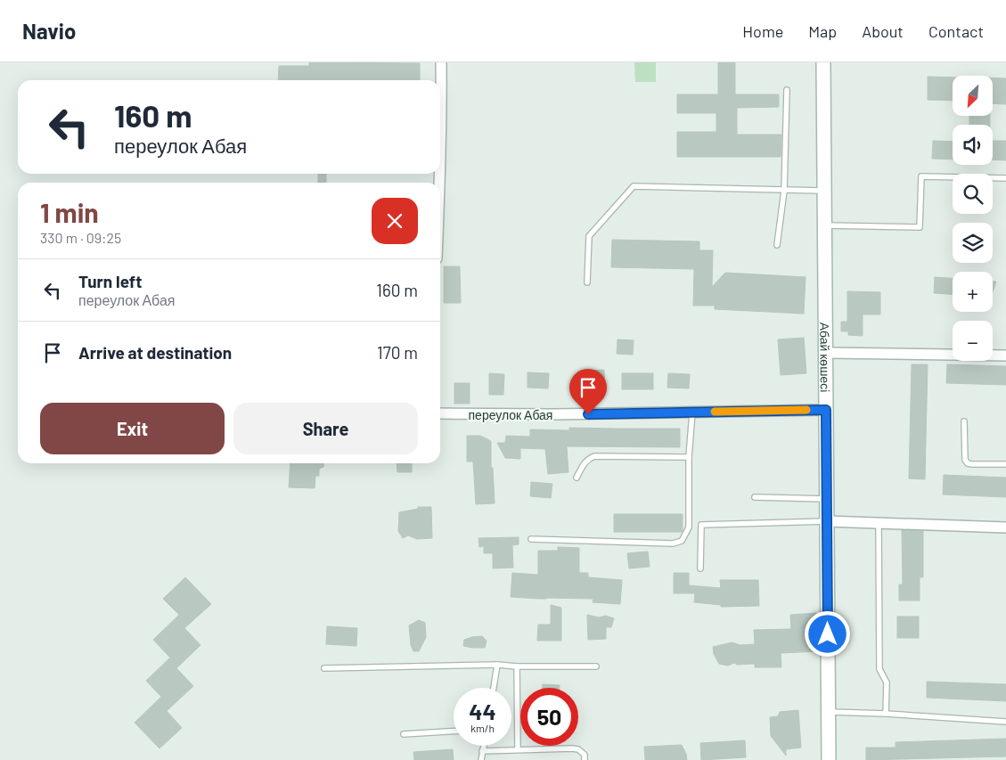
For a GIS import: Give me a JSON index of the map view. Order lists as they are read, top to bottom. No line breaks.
{"streets":{"main road":["Абай көшесі"],"street":["переулок Абая"]},"crossings":[["Абай көшесі","переулок Абая"]],"north":"bottom left","page":{"header":"Navio","nav":["Home","Map","About","Contact"],"map_buttons":["+","−"],"turn":["160 m","переулок Абая"],"heading":["1 min","330 m · 09:25"],"list":[{"name":"Turn left","note":"переулок Абая","value":"160 m"},{"name":"Arrive at destination","value":"170 m"}],"buttons":["Exit","Share"],"speed":"44 km/h","limit":"50"}}
